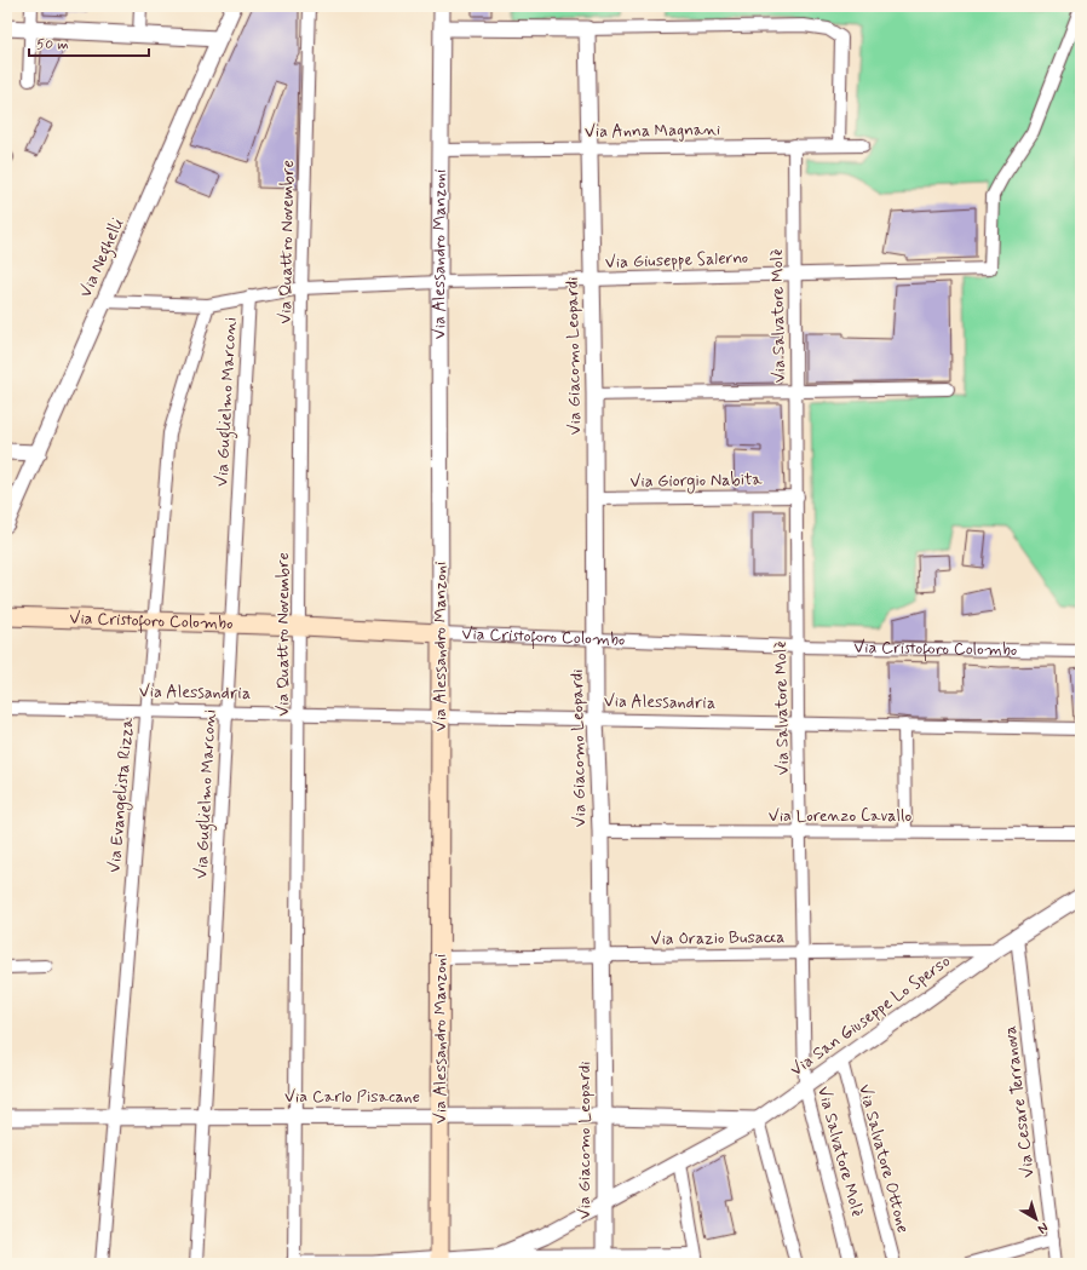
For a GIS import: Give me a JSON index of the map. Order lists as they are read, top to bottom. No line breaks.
{"streets":{"main road":["Via Alessandro Manzoni","Via Cristoforo Colombo"],"street":["Via Anna Magnani","Via Quattro Novembre","Via Neghelli","Via Giuseppe Salerno","Via Salvatore Molè","Via Giacomo Leopardi","Via Guglielmo Marconi","Via Giorgio Nabita","Via Alessandria","Via Evangelista Rizza","Via Lorenzo Cavallo","Via Orazio Busacca","Via San Giuseppe Lo Sperso","Via Carlo Pisacane","Via Cesare Terranova","Via Salvatore Ottone"]},"crossings":[["Via Anna Magnani","Via Alessandro Manzoni"],["Via Anna Magnani","Via Salvatore Molè"],["Via Anna Magnani","Via Giacomo Leopardi"],["Via Quattro Novembre","Via Giuseppe Salerno"],["Via Quattro Novembre","Via Cristoforo Colombo"],["Via Quattro Novembre","Via Alessandria"],["Via Quattro Novembre","Via Carlo Pisacane"],["Via Alessandro Manzoni","Via Giuseppe Salerno"],["Via Alessandro Manzoni","Via Cristoforo Colombo"],["Via Alessandro Manzoni","Via Alessandria"],["Via Alessandro Manzoni","Via Orazio Busacca"],["Via Alessandro Manzoni","Via Carlo Pisacane"],["Via Neghelli","Via Giuseppe Salerno"],["Via Giuseppe Salerno","Via Salvatore Molè"],["Via Giuseppe Salerno","Via Giacomo Leopardi"],["Via Giuseppe Salerno","Via Guglielmo Marconi"],["Via Giuseppe Salerno","Via Evangelista Rizza"],["Via Salvatore Molè","Via Giorgio Nabita"],["Via Salvatore Molè","Via Cristoforo Colombo"],["Via Salvatore Molè","Via Alessandria"],["Via Salvatore Molè","Via Lorenzo Cavallo"],["Via Salvatore Molè","Via Orazio Busacca"],["Via Salvatore Molè","Via San Giuseppe Lo Sperso"],["Via Giacomo Leopardi","Via Giorgio Nabita"],["Via Giacomo Leopardi","Via Cristoforo Colombo"],["Via Giacomo Leopardi","Via Alessandria"],["Via Giacomo Leopardi","Via Lorenzo Cavallo"],["Via Giacomo Leopardi","Via Orazio Busacca"],["Via Giacomo Leopardi","Via San Giuseppe Lo Sperso"],["Via Giacomo Leopardi","Via Carlo Pisacane"],["Via Guglielmo Marconi","Via Cristoforo Colombo"],["Via Guglielmo Marconi","Via Alessandria"],["Via Guglielmo Marconi","Via Carlo Pisacane"],["Via Cristoforo Colombo","Via Evangelista Rizza"],["Via Alessandria","Via Evangelista Rizza"],["Via Evangelista Rizza","Via Carlo Pisacane"],["Via Orazio Busacca","Via San Giuseppe Lo Sperso"],["Via San Giuseppe Lo Sperso","Via Carlo Pisacane"],["Via San Giuseppe Lo Sperso","Via Cesare Terranova"],["Via San Giuseppe Lo Sperso","Via Salvatore Ottone"]],"scale_bar":"50 m","north":"bottom right"}
